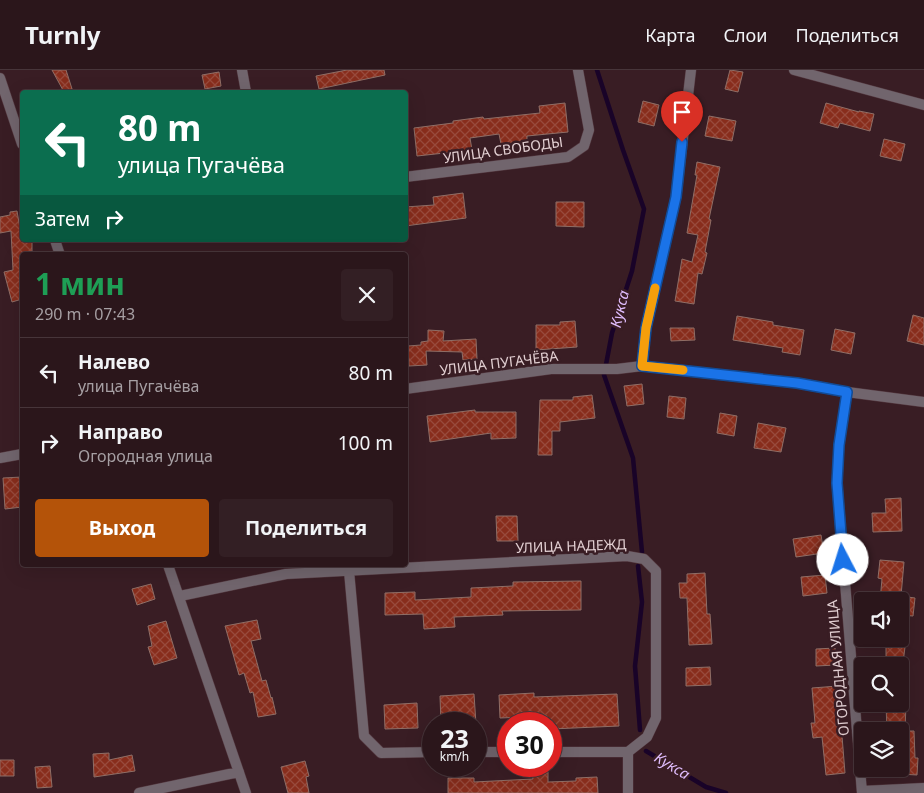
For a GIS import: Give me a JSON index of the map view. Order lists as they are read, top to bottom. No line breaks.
{"streets":{"street":["УЛИЦА СВОБОДЫ","УЛИЦА ПУГАЧЁВА","УЛИЦА НАДЕЖД","ОГОРОДНАЯ УЛИЦА"]},"crossings":[["УЛИЦА ПУГАЧЁВА","ОГОРОДНАЯ УЛИЦА"]],"water":["Кукса"],"page":{"header":"Turnly","nav":["Карта","Слои","Поделиться"],"turn":["80 m","улица Пугачёва"],"then":"Затем","heading":["1 мин","290 m · 07:43"],"list":[{"name":"Налево","note":"улица Пугачёва","value":"80 m"},{"name":"Направо","note":"Огородная улица","value":"100 m"}],"buttons":["Выход","Поделиться"],"speed":"23 km/h","limit":"30"}}
